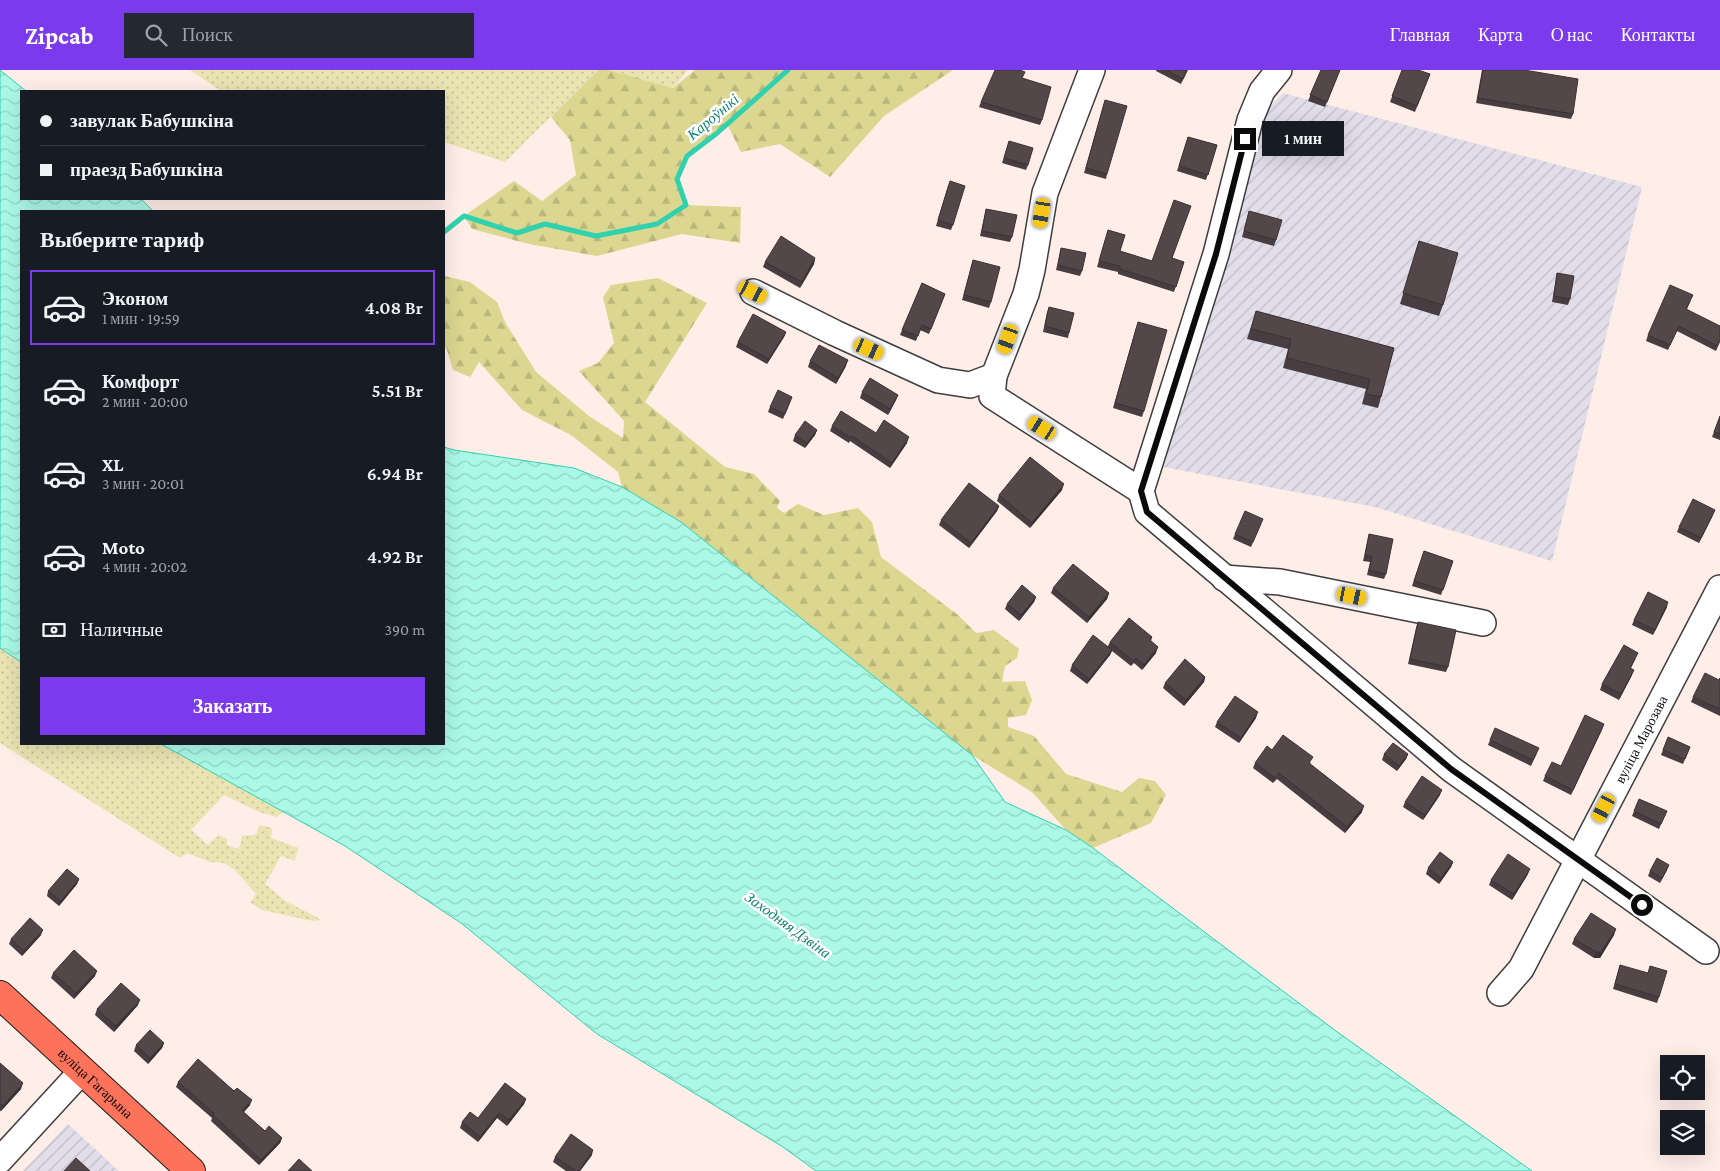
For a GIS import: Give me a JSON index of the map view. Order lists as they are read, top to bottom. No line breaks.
{"streets":{"main road":["вуліца Гагарына"],"street":["вуліца Марозава"]},"water":["Кароўнікі","Заходняя Дзвіна"],"page":{"header":"Zipcab","search":"Поиск","nav":["Главная","Карта","О нас","Контакты"],"banner":["завулак Бабушкіна","праезд Бабушкіна"],"bubble":"1 мин","heading":"Выберите тариф","list":[{"name":"Эконом","note":"1 мин · 19:59","value":"4.08 Br"},{"name":"Комфорт","note":"2 мин · 20:00","value":"5.51 Br"},{"name":"XL","note":"3 мин · 20:01","value":"6.94 Br"},{"name":"Moto","note":"4 мин · 20:02","value":"4.92 Br"}],"pay":["Наличные","390 m"],"buttons":"Заказать"}}
